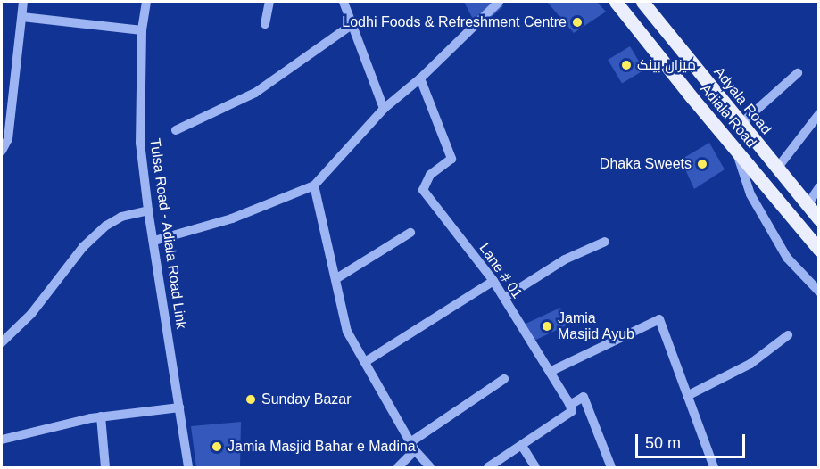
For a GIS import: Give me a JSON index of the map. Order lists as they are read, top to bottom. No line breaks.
{"streets":{"main road":["Adyala Road","Adiala Road"],"street":["Tulsa Road - Adiala Road Link","Lane # 01"]},"places":["Lodhi Foods & Refreshment Centre","میزان بینک","Dhaka Sweets","Jamia Masjid Ayub","Sunday Bazar","Jamia Masjid Bahar e Madina"],"scale_bar":"50 m"}
